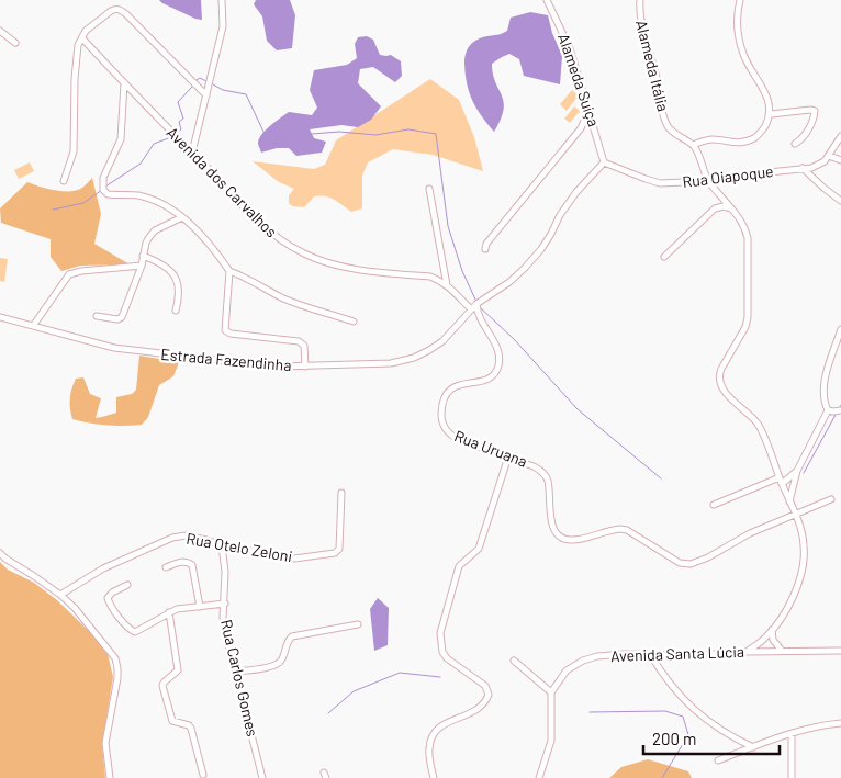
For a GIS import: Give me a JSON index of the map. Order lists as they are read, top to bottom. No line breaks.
{"streets":{"street":["Alameda Itália","Alameda Suíça","Rua Oiapoque","Avenida dos Carvalhos","Estrada Fazendinha","Rua Uruana","Rua Otelo Zeloni","Avenida Santa Lúcia","Rua Carlos Gomes"]},"crossings":[["Alameda Itália","Rua Oiapoque"],["Alameda Itália","Rua Uruana"],["Alameda Itália","Avenida Santa Lúcia"],["Alameda Suíça","Rua Oiapoque"],["Avenida dos Carvalhos","Estrada Fazendinha"],["Rua Otelo Zeloni","Rua Carlos Gomes"]],"scale_bar":"200 m"}
